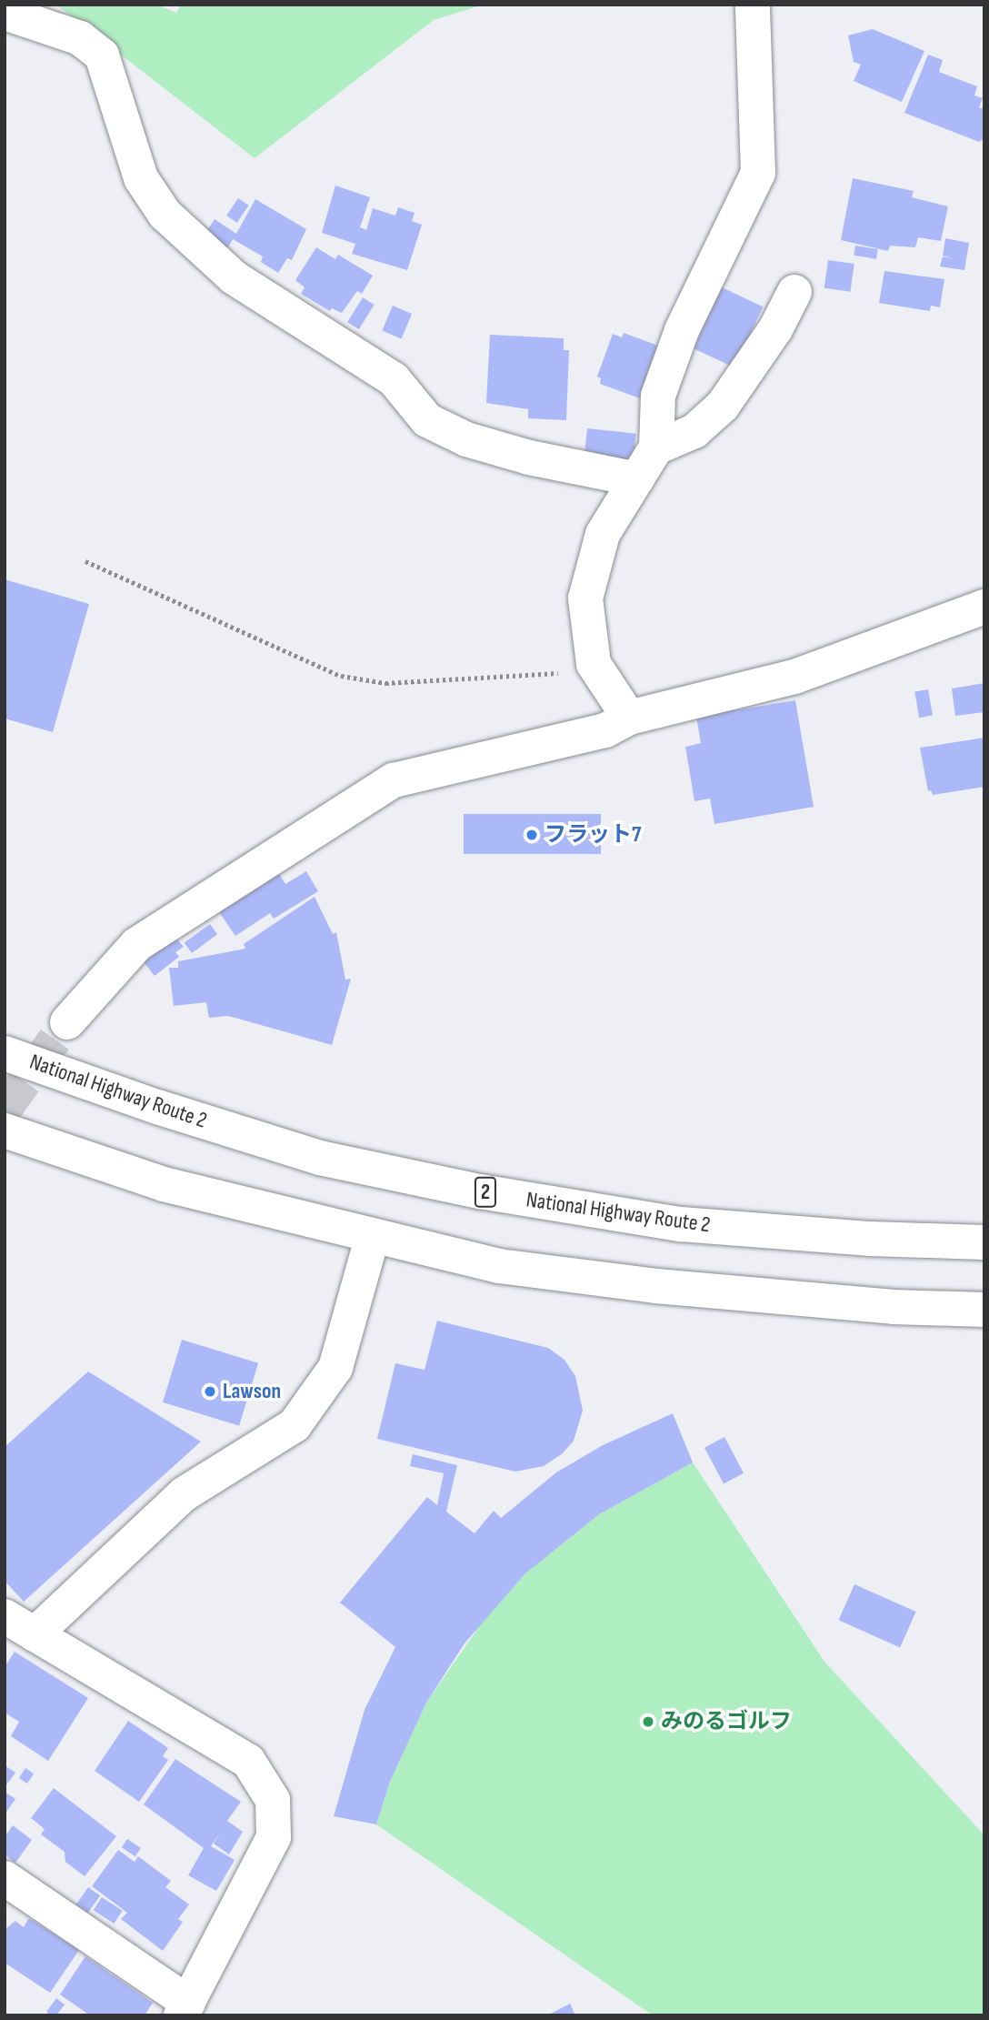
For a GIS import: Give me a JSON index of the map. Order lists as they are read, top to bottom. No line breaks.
{"streets":{"main road":["National Highway Route 2","2"]},"places":["フラット7","Lawson","みのるゴルフ"]}
